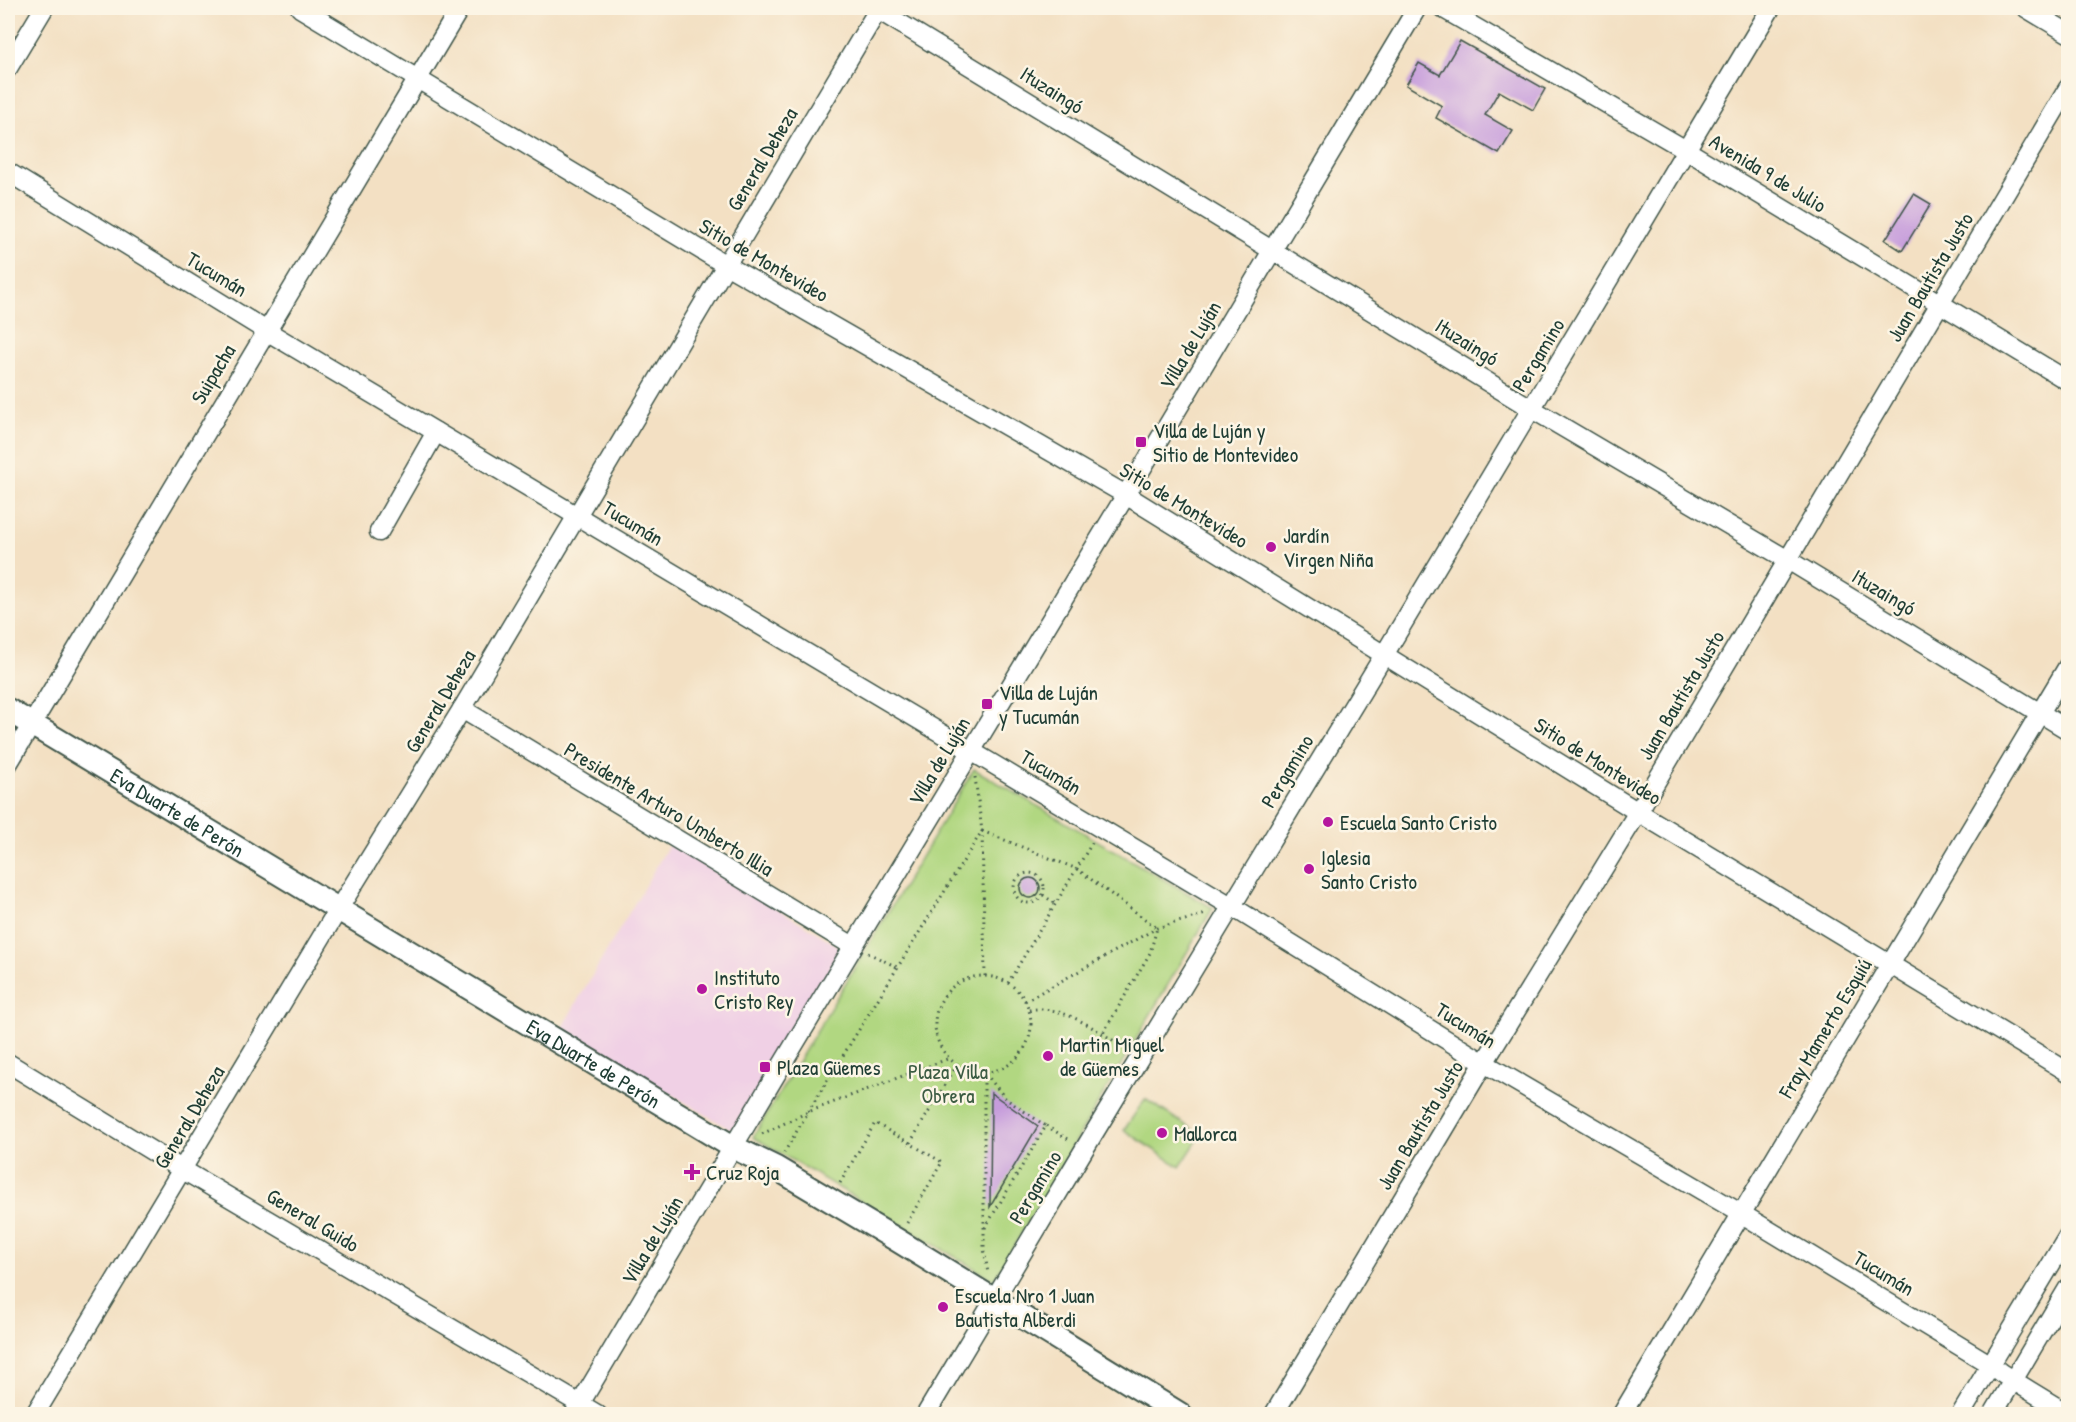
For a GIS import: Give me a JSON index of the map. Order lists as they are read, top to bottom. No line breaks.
{"streets":{"main road":["Eva Duarte de Perón"],"street":["Ituzaingó","General Deheza","Avenida 9 de Julio","Sitio de Montevideo","Tucumán","Juan Bautista Justo","Villa de Luján","Pergamino","Suipacha","Presidente Arturo Umberto Illia","Fray Mamerto Esquiú","General Guido"]},"crossings":[["Ituzaingó","General Deheza"],["Ituzaingó","Juan Bautista Justo"],["Ituzaingó","Villa de Luján"],["Ituzaingó","Pergamino"],["Ituzaingó","Fray Mamerto Esquiú"],["General Deheza","Sitio de Montevideo"],["General Deheza","Tucumán"],["General Deheza","Presidente Arturo Umberto Illia"],["General Deheza","Eva Duarte de Perón"],["General Deheza","General Guido"],["Avenida 9 de Julio","Juan Bautista Justo"],["Avenida 9 de Julio","Pergamino"],["Sitio de Montevideo","Juan Bautista Justo"],["Sitio de Montevideo","Villa de Luján"],["Sitio de Montevideo","Pergamino"],["Sitio de Montevideo","Suipacha"],["Sitio de Montevideo","Fray Mamerto Esquiú"],["Tucumán","Juan Bautista Justo"],["Tucumán","Villa de Luján"],["Tucumán","Pergamino"],["Tucumán","Suipacha"],["Tucumán","Fray Mamerto Esquiú"],["Villa de Luján","Presidente Arturo Umberto Illia"],["Villa de Luján","Eva Duarte de Perón"],["Villa de Luján","General Guido"],["Pergamino","Eva Duarte de Perón"],["Suipacha","Eva Duarte de Perón"]],"parks":["Plaza Villa Obrera"],"places":{"transit":["Villa de Luján y Sitio de Montevideo","Villa de Luján y Tucumán","Plaza Güemes"],"other":["Jardín Virgen Niña","Escuela Santo Cristo","Iglesia Santo Cristo","Instituto Cristo Rey","Martin Miguel de Güemes","Mallorca","Escuela Nro 1 Juan Bautista Alberdi"],"health":["Cruz Roja"]}}
